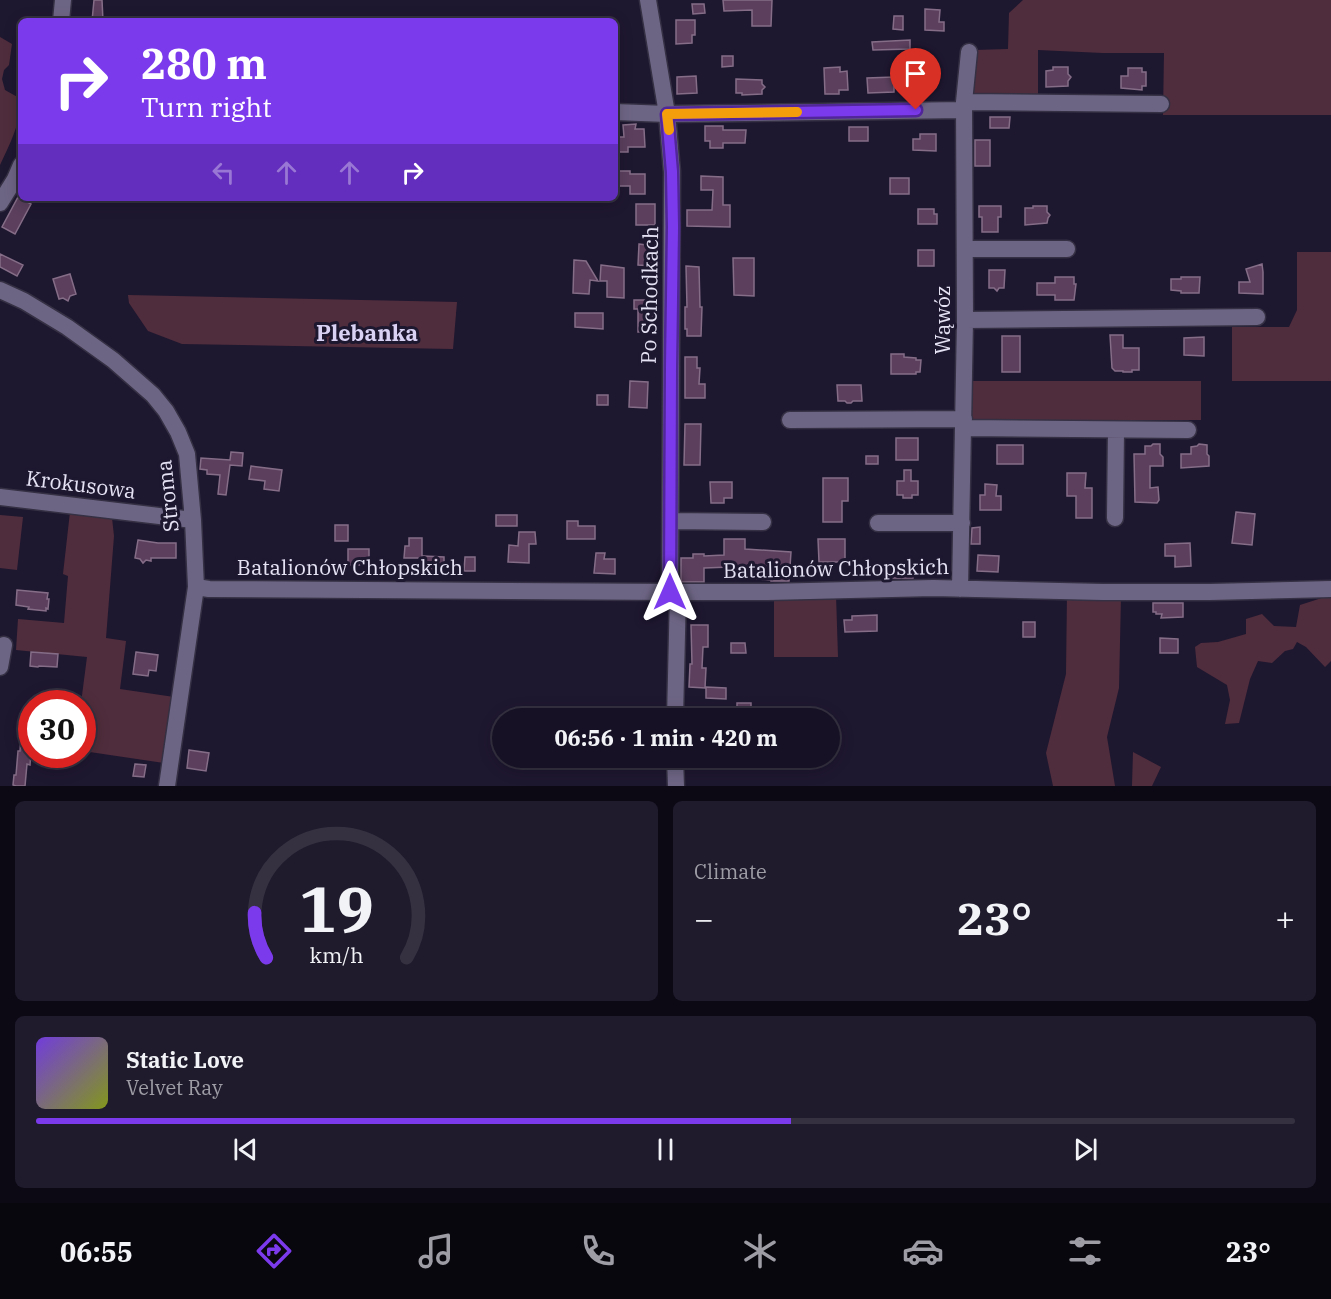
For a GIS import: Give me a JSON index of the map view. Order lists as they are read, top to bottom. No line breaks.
{"streets":{"street":["Po Schodkach","Wąwóz","Krokusowa","Stroma","Batalionów Chłopskich"]},"crossings":[["Po Schodkach","Batalionów Chłopskich"],["Wąwóz","Batalionów Chłopskich"],["Krokusowa","Stroma"],["Stroma","Batalionów Chłopskich"]],"districts":["Plebanka"],"page":{"turn":["280 m","Turn right"],"limit":"30","trip":"06:56 · 1 min · 420 m","tile":"Climate","heat":["−","23°","+"],"song":["Static Love","Velvet Ray"],"tabs":["06:55","23°"],"gauge":["19","km/h"]}}
